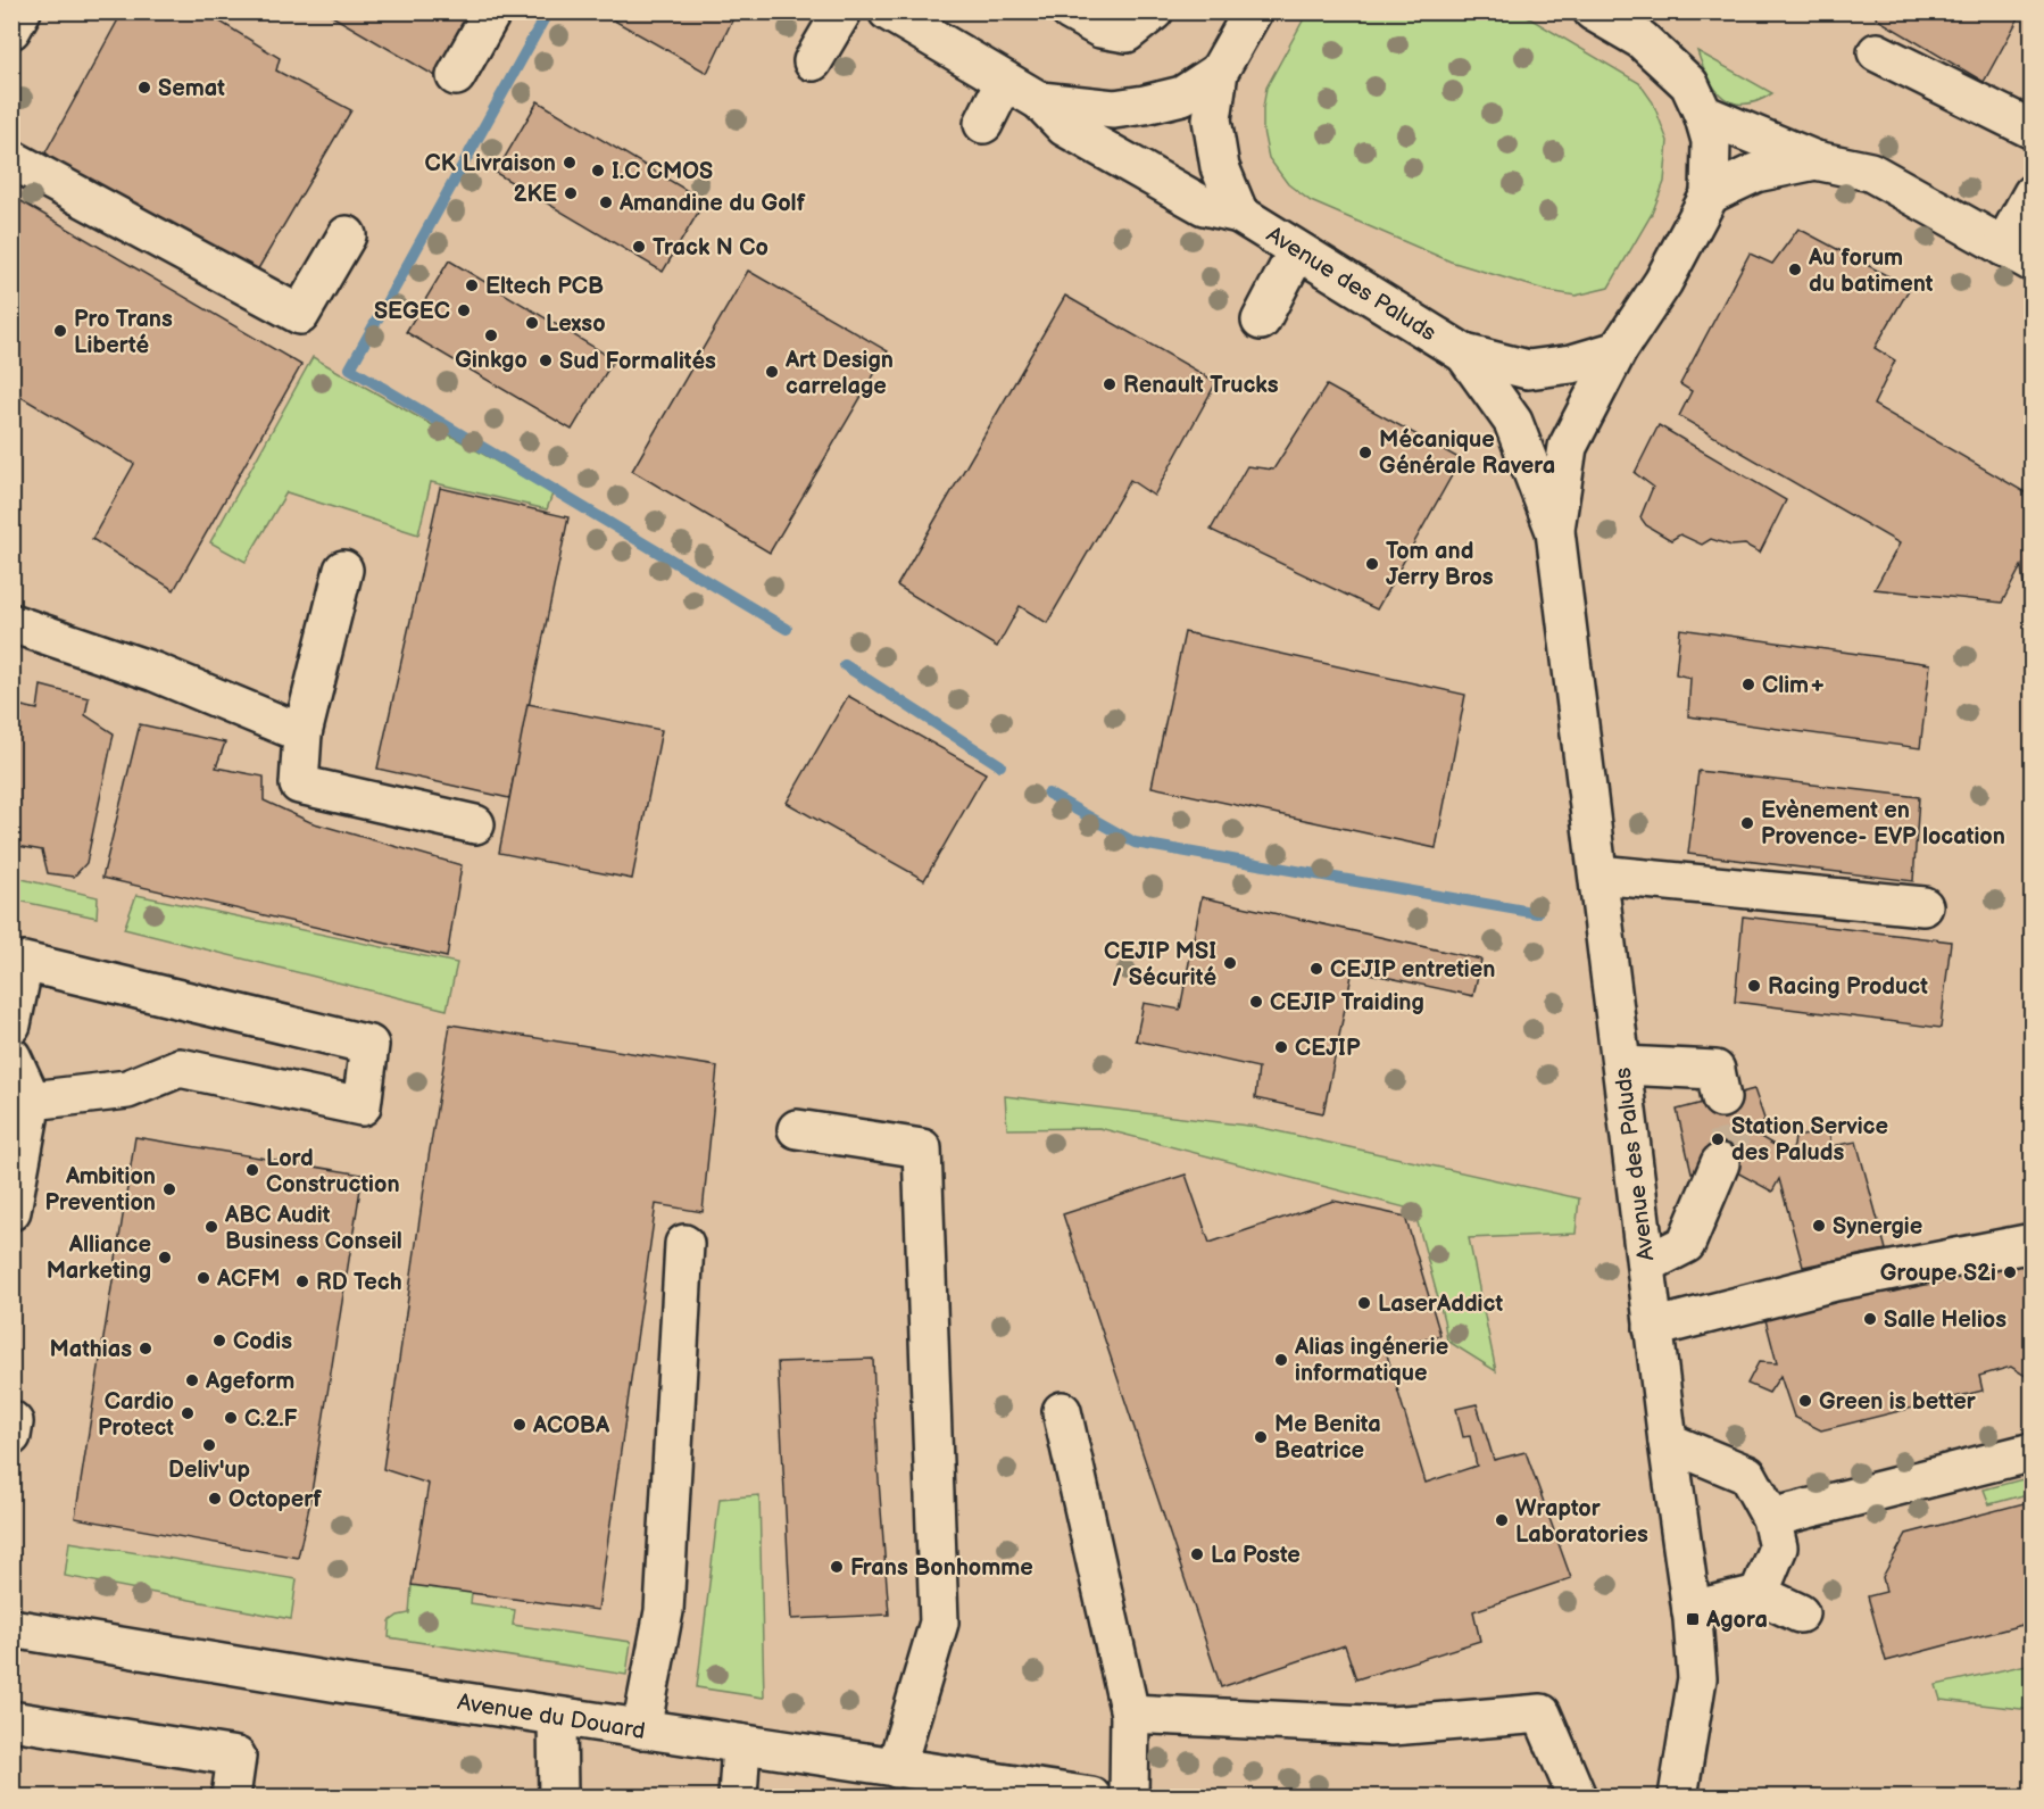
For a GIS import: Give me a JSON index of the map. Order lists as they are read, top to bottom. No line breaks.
{"streets":{"street":["Avenue des Paluds","Avenue du Douard"]},"places":{"other":["Semat","CK Livraison","I.C CMOS","2KE","Amandine du Golf","Track N Co","Au forum du batiment","Eltech PCB","SEGEC","Lexso","Pro Trans Liberté","Ginkgo","Sud Formalités","Art Design carrelage","Renault Trucks","Mécanique Générale Ravera","Tom and Jerry Bros","Clim+","Evènement en Provence- EVP location","CEJIP MSI / Sécurité","CEJIP entretien","Racing Product","CEJIP Traiding","CEJIP","Station Service des Paluds","Lord Construction","Ambition Prevention","Synergie","ABC Audit Business Conseil","Alliance Marketing","Groupe S2i","ACFM","RD Tech","LaserAddict","Salle Helios","Codis","Mathias","Alias ingénerie informatique","Ageform","Green is better","Cardio Protect","C.2.F","ACOBA","Me Benita Beatrice","Deliv'up","Octoperf","Wraptor Laboratories","La Poste","Frans Bonhomme"],"transit":["Agora"]}}
